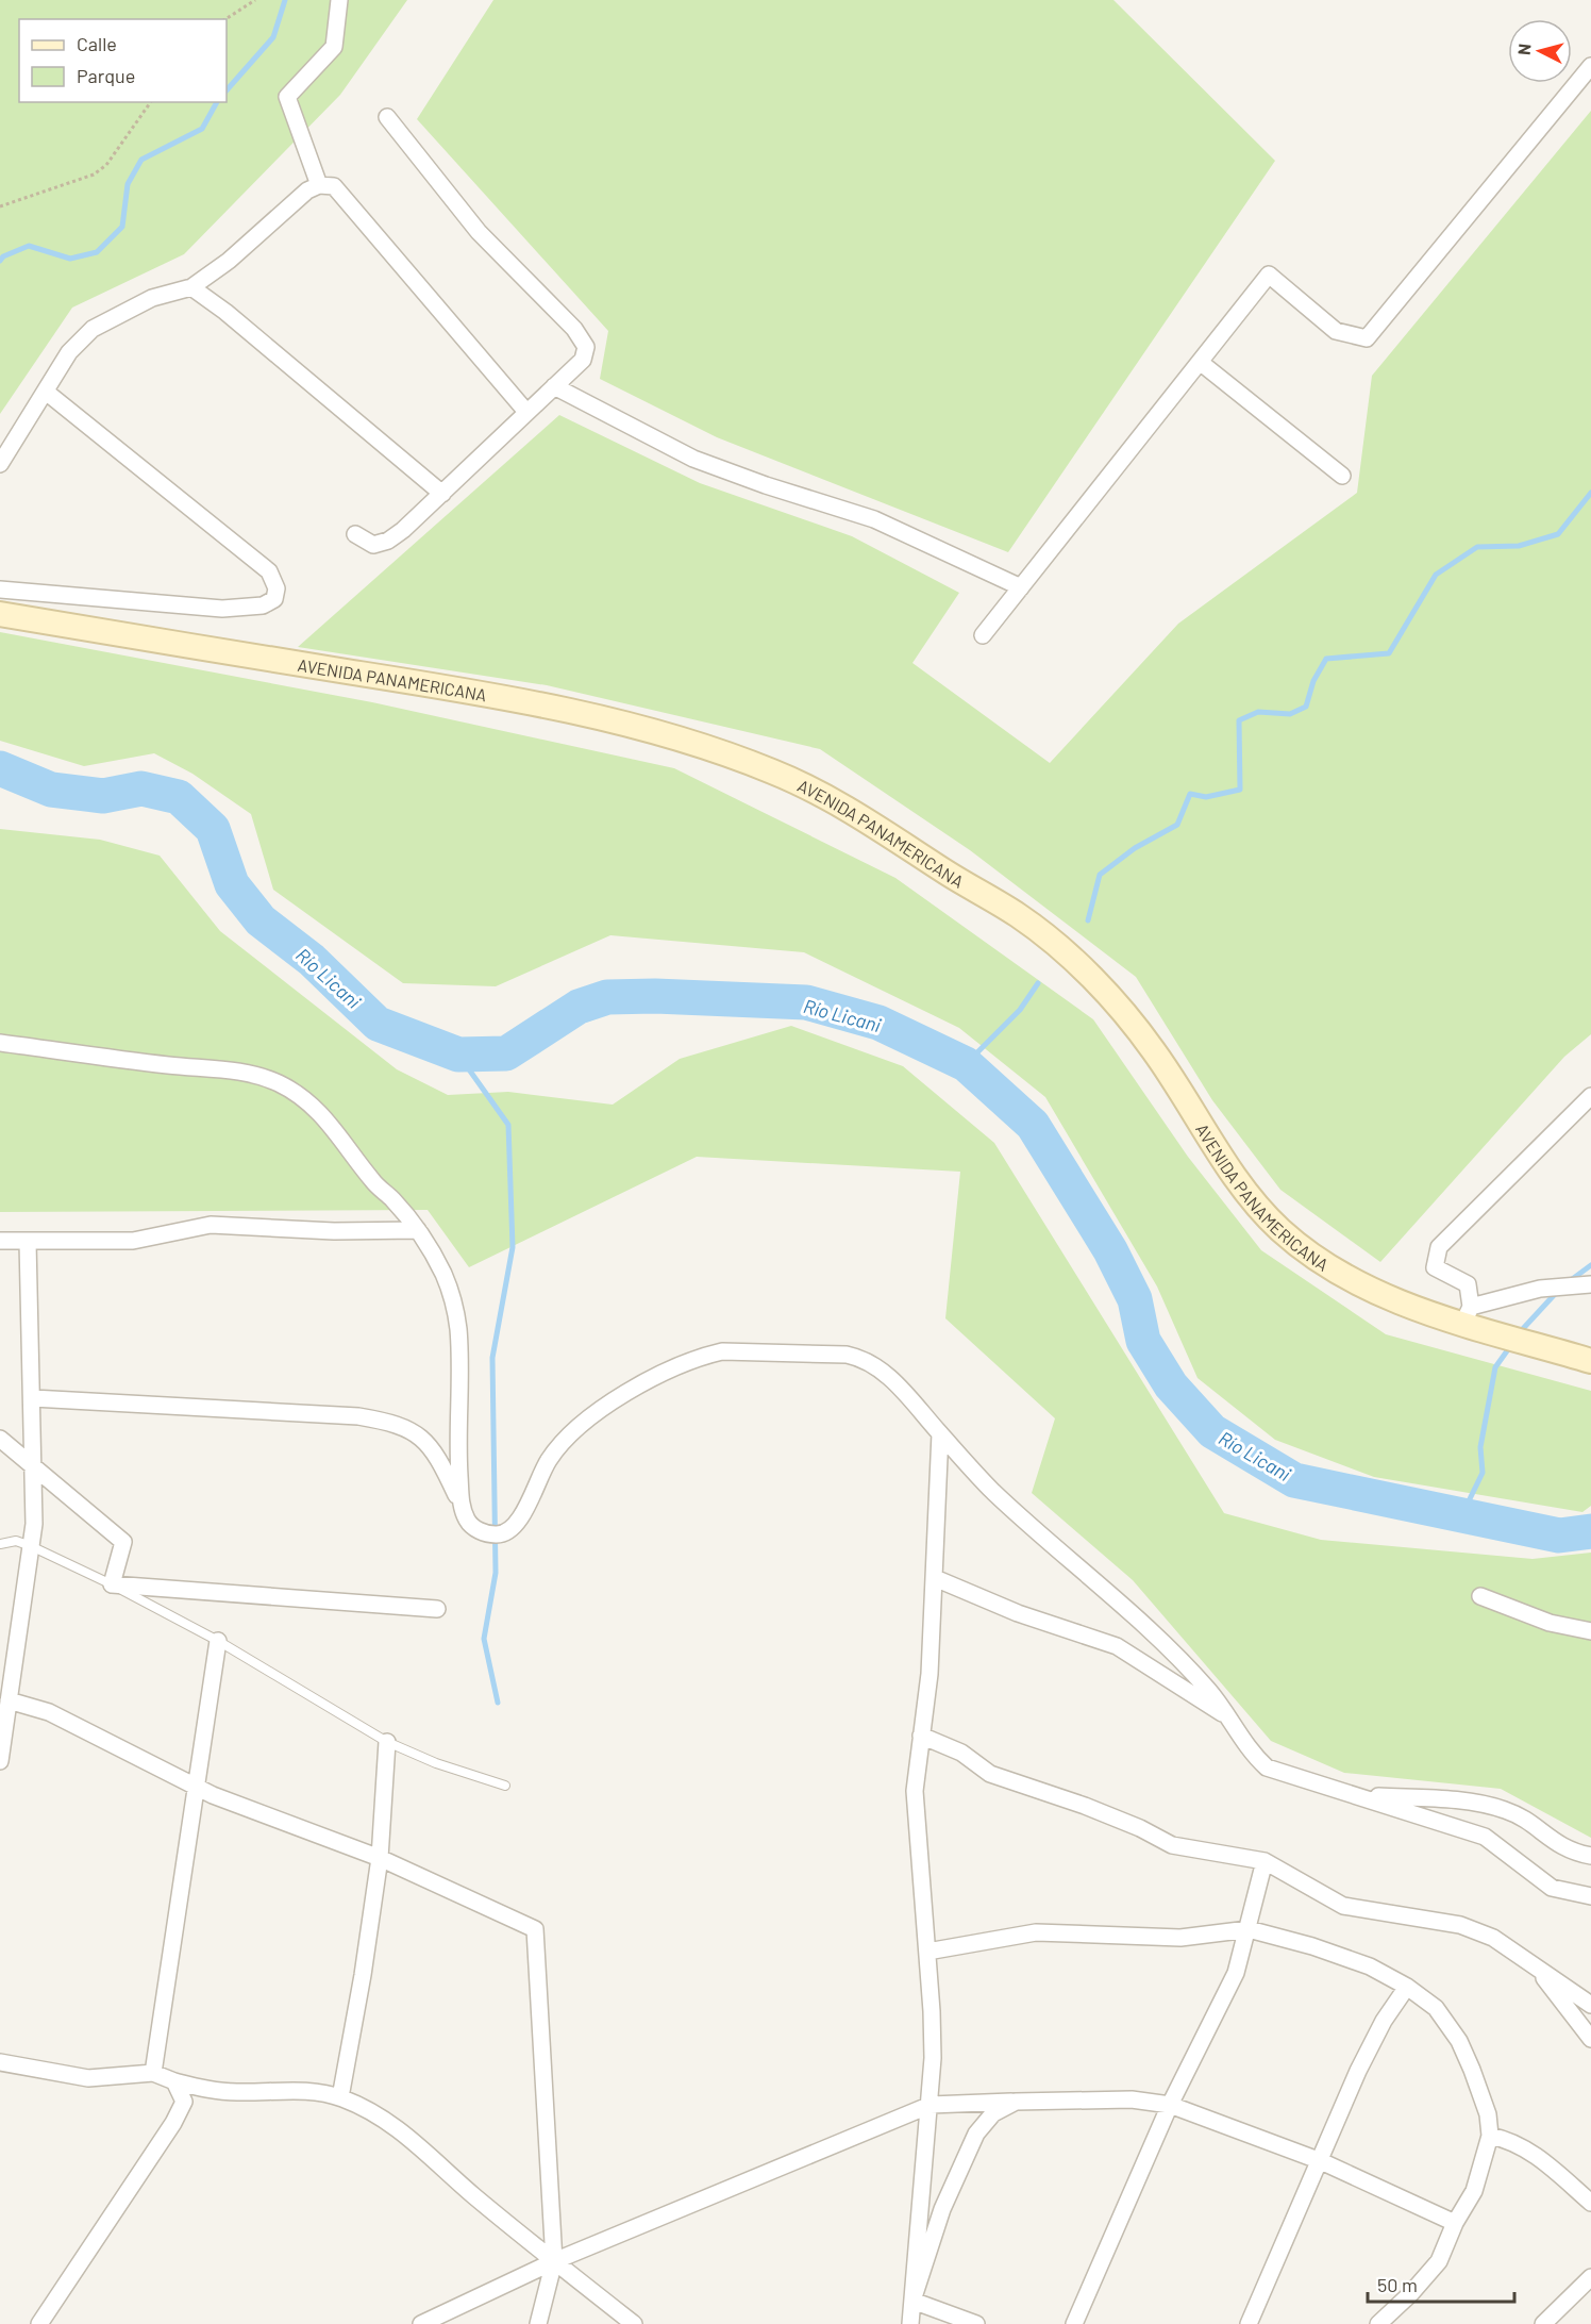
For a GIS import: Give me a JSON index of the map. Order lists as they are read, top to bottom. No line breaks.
{"streets":{"main road":["AVENIDA PANAMERICANA"]},"water":["Río Licani"],"legend":["Calle","Parque"],"scale_bar":"50 m","north":"left"}
